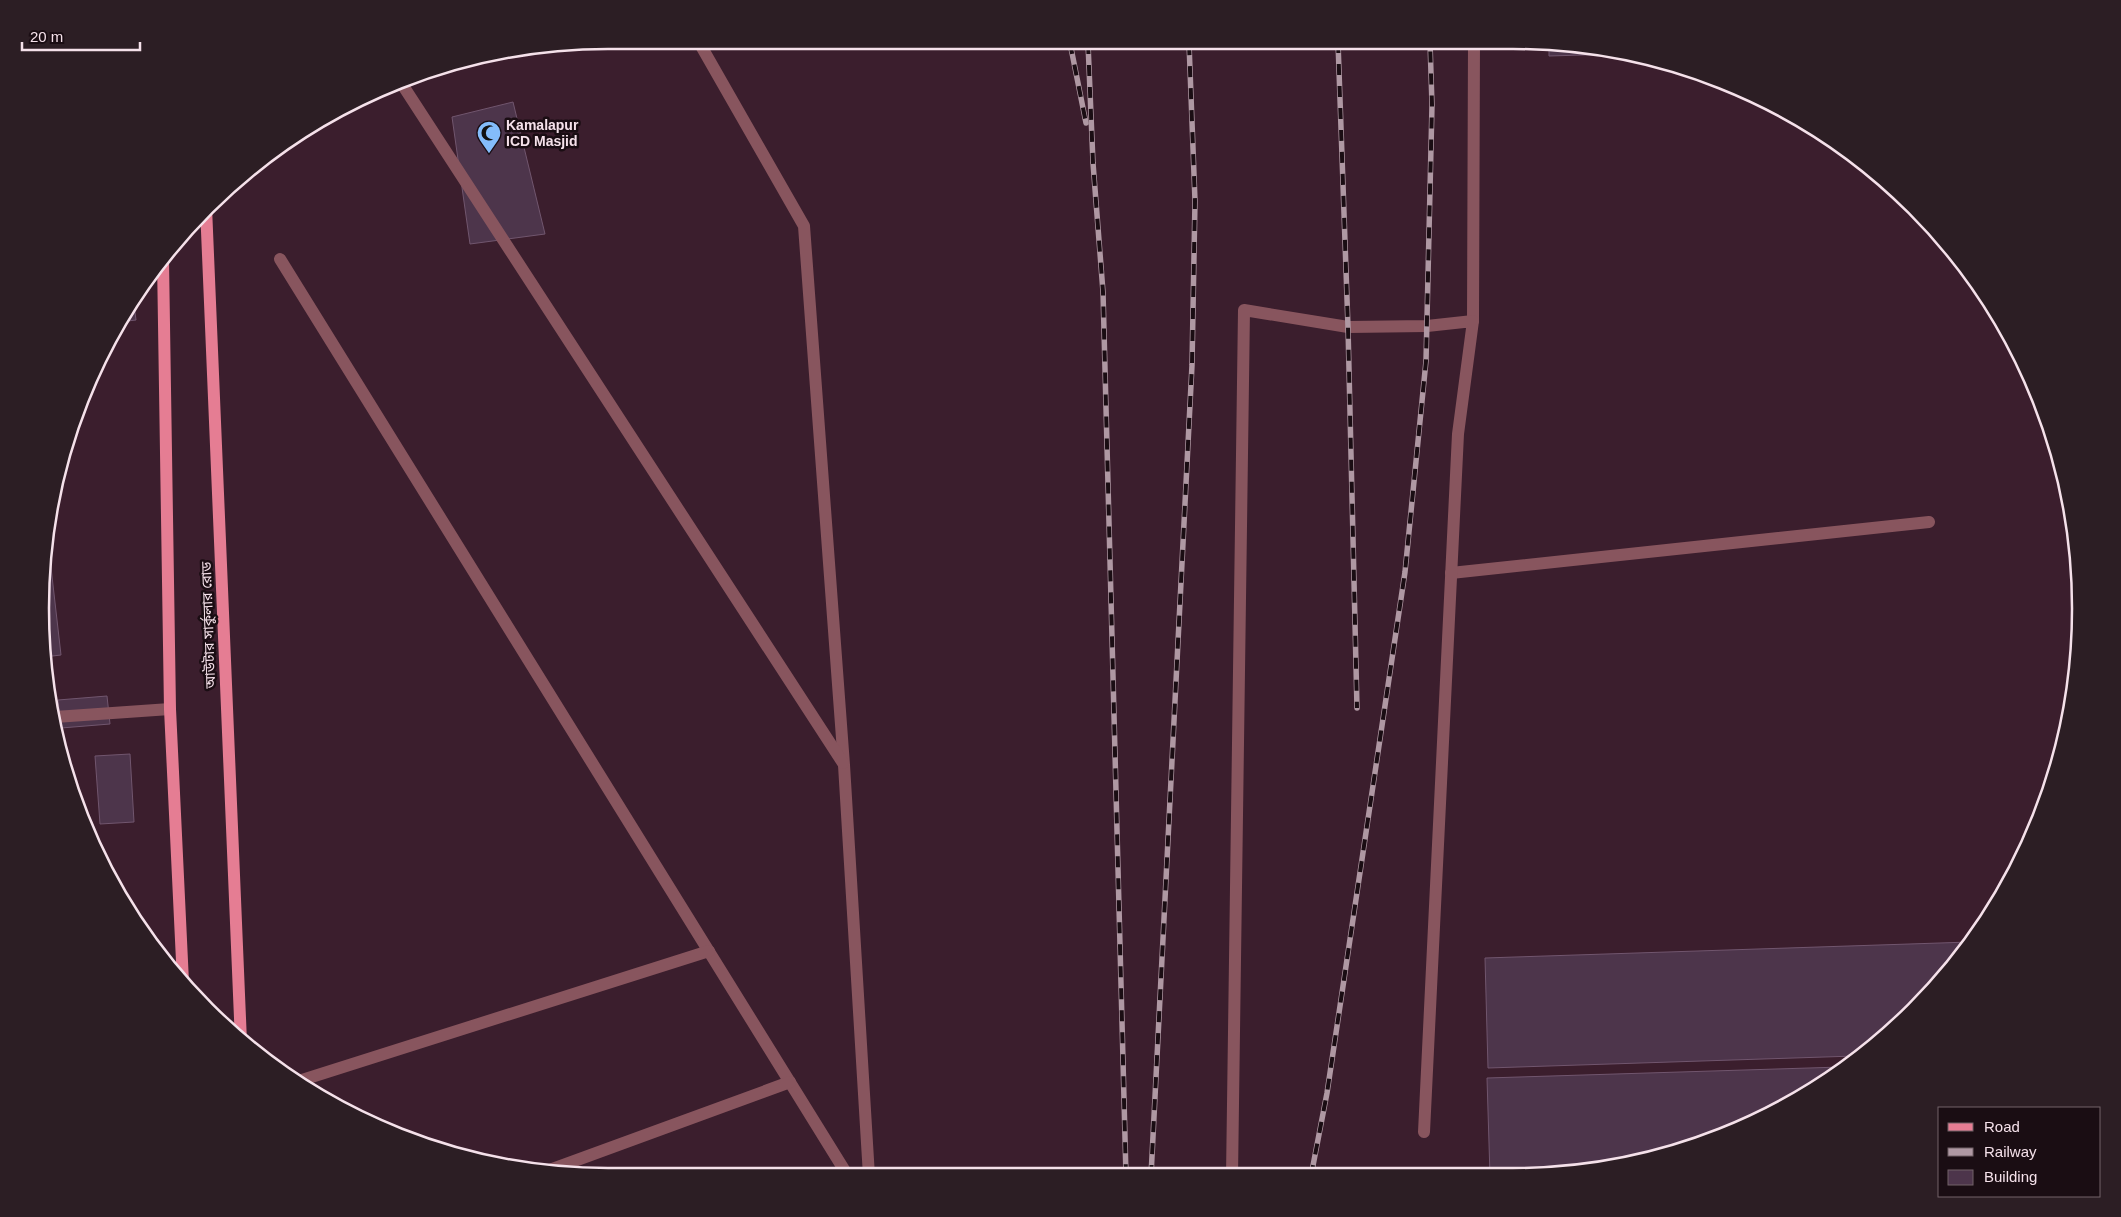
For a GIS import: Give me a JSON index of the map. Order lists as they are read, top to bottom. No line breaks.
{"streets":{"main road":["আউটার সার্কুলার রোড"]},"places":{"mosque":["Kamalapur ICD Masjid"]},"legend":["Road","Railway","Building"],"scale_bar":"20 m"}
